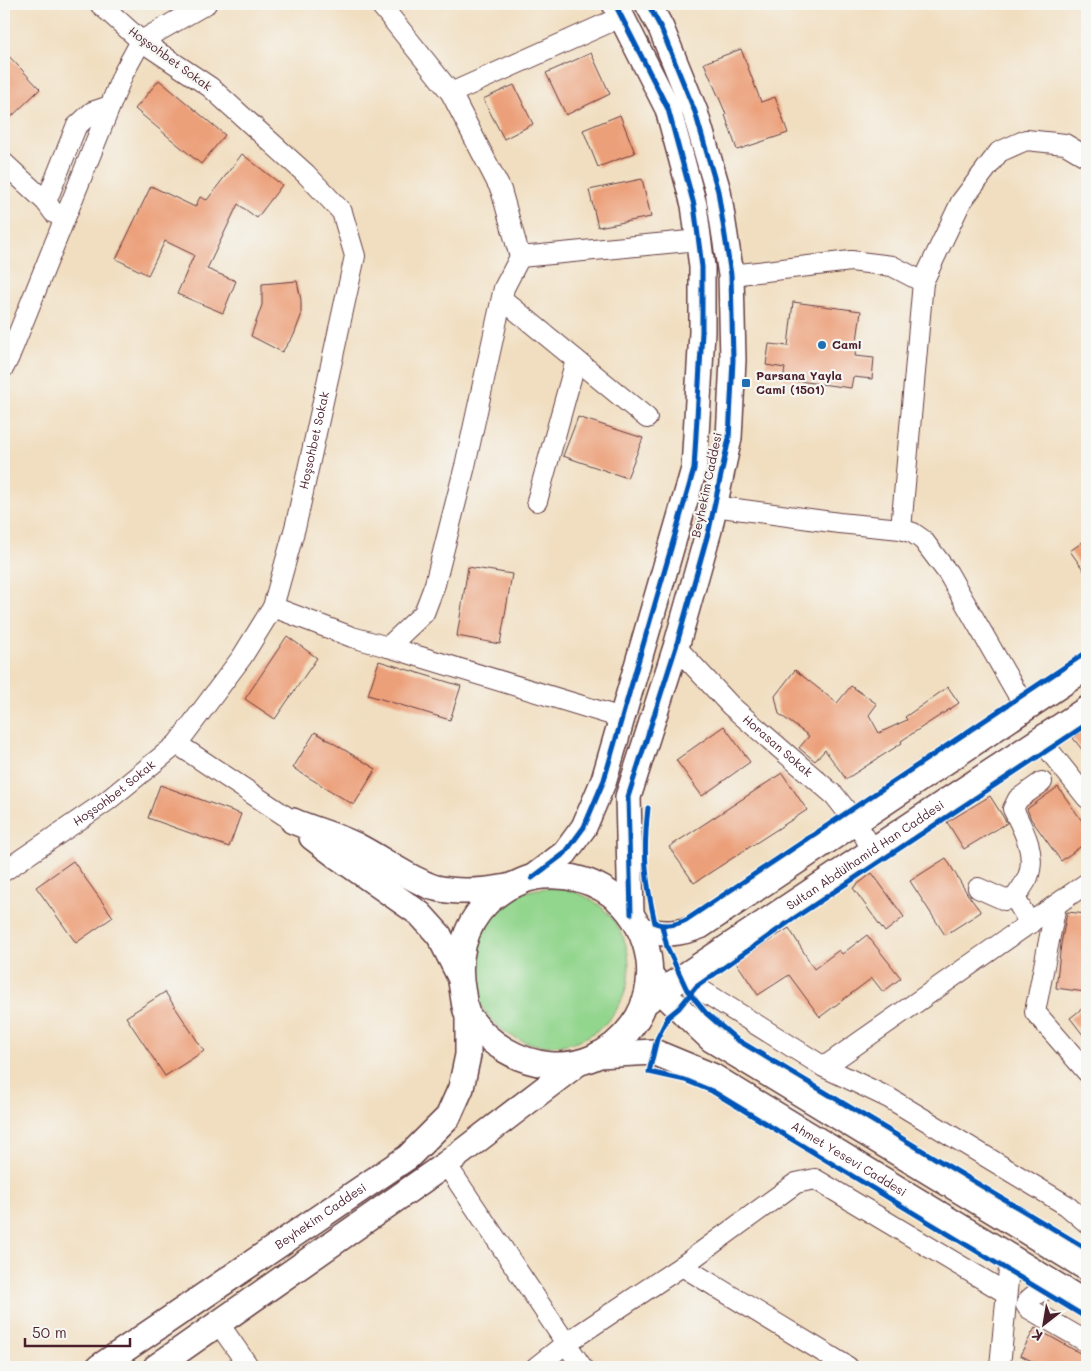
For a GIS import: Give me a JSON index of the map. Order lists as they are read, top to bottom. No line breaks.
{"streets":{"main road":["Beyhekim Caddesi","Sultan Abdülhamid Han Caddesi","Ahmet Yesevi Caddesi"],"street":["Hoşsohbet Sokak","Horasan Sokak"]},"crossings":[["Beyhekim Caddesi","Horasan Sokak"],["Beyhekim Caddesi","Ahmet Yesevi Caddesi"],["Horasan Sokak","Sultan Abdülhamid Han Caddesi"]],"places":{"other":["Cami"],"transit":["Parsana Yayla Cami (1501)"]},"scale_bar":"50 m","north":"bottom left"}
